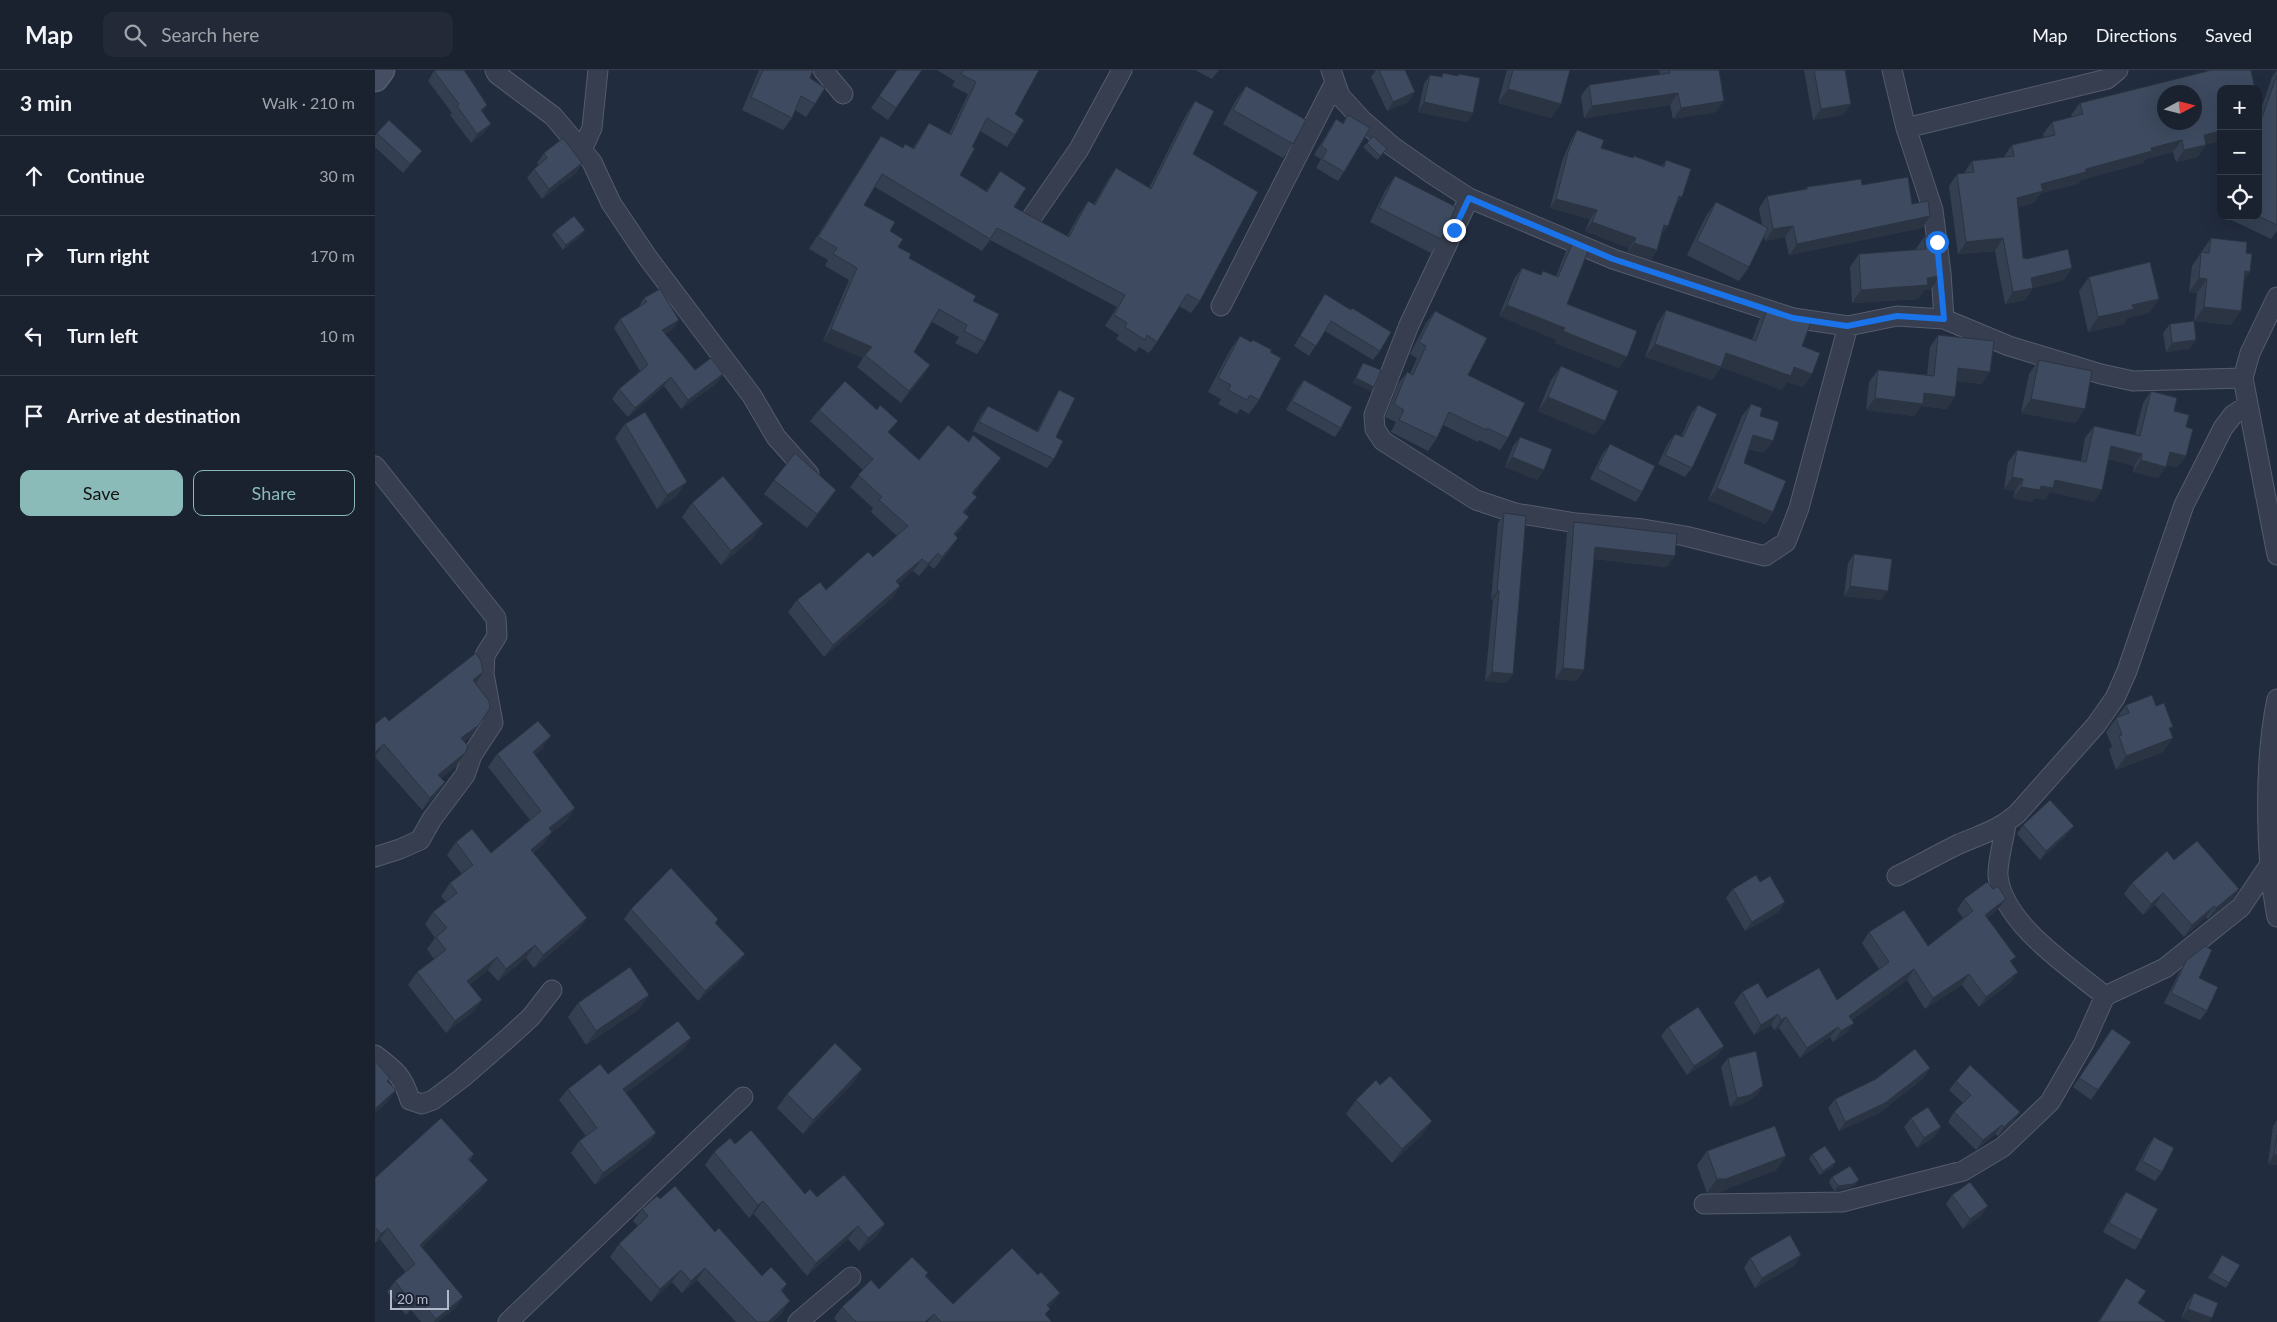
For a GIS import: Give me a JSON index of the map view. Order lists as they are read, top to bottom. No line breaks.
{"scale_bar":"20 m","north":"right","page":{"header":"Map","search":"Search here","nav":["Map","Directions","Saved"],"heading":["3 min","Walk · 210 m"],"map_buttons":["+","−"],"list":[["Continue","30 m"],["Turn right","170 m"],["Turn left","10 m"],"Arrive at destination"],"buttons":["Save","Share"],"scale":"20 m"}}
